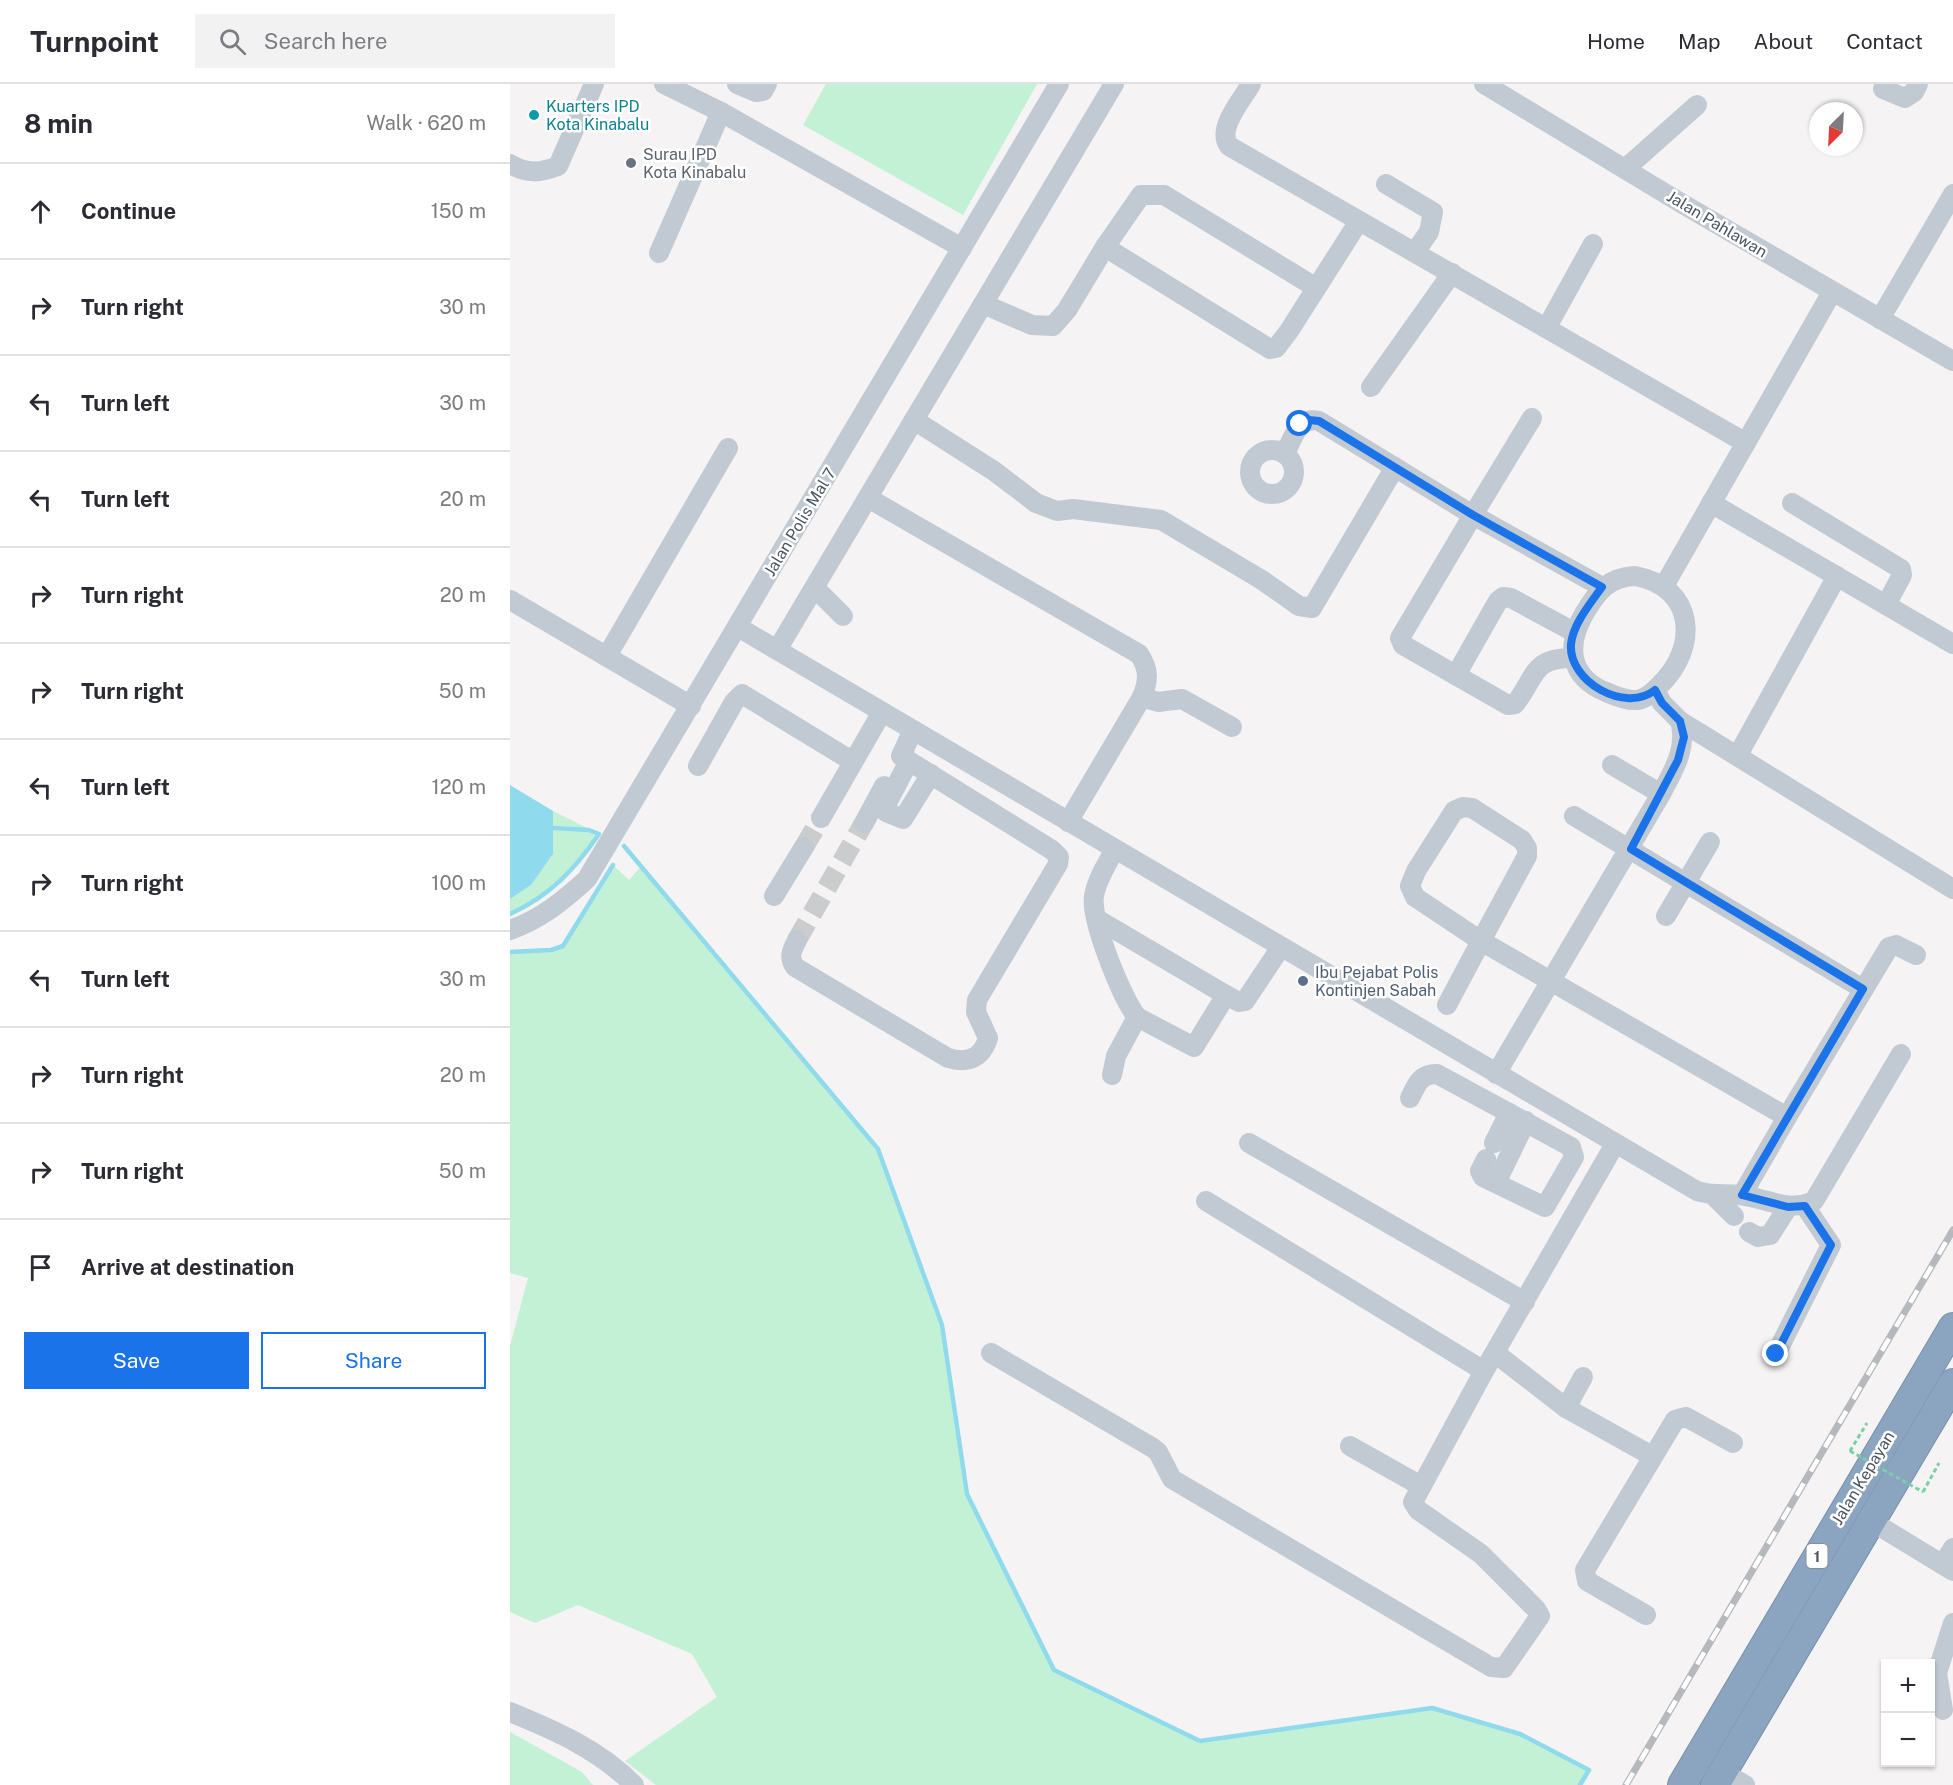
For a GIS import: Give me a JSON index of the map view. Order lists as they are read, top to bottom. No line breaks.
{"streets":{"highway":["Jalan Kepayan","1"],"street":["Jalan Pahlawan","Jalan Polis Mal 7"]},"places":["Kuarters IPD Kota Kinabalu","Surau IPD Kota Kinabalu","Ibu Pejabat Polis Kontinjen Sabah"],"north":"bottom left","page":{"header":"Turnpoint","search":"Search here","nav":["Home","Map","About","Contact"],"heading":["8 min","Walk · 620 m"],"list":[["Continue","150 m"],["Turn right","30 m"],["Turn left","30 m"],["Turn left","20 m"],["Turn right","20 m"],["Turn right","50 m"],["Turn left","120 m"],["Turn right","100 m"],["Turn left","30 m"],["Turn right","20 m"],["Turn right","50 m"],"Arrive at destination"],"buttons":["Save","Share"],"map_buttons":["+","−"]}}
